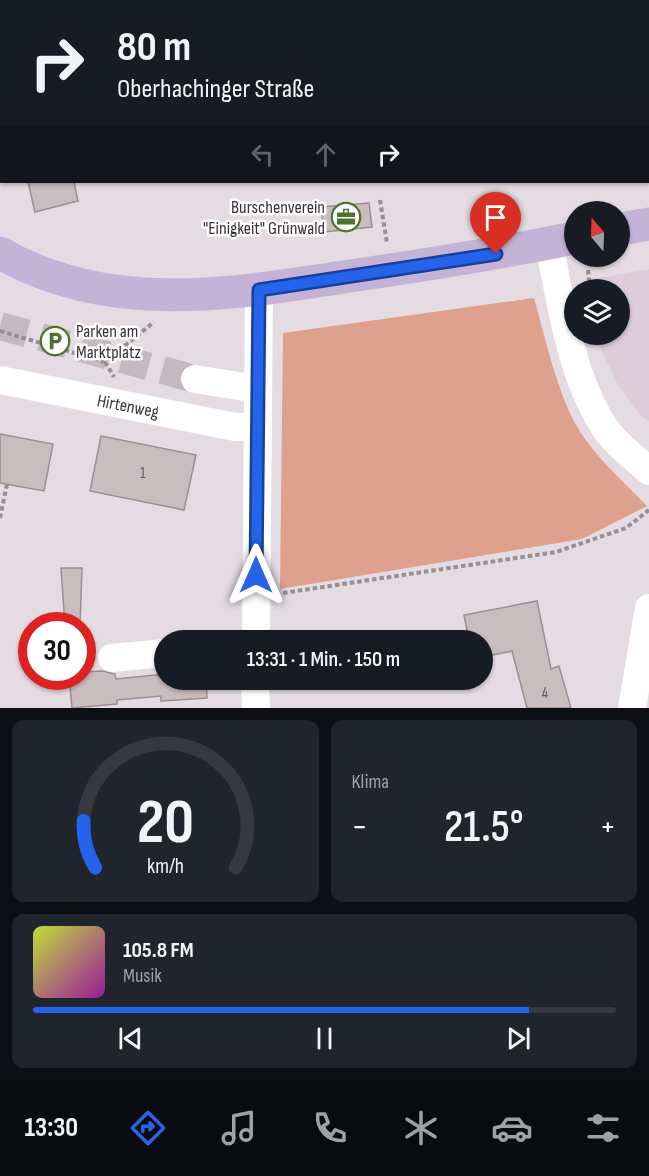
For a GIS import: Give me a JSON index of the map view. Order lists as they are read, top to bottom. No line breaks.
{"streets":{"street":["Hirtenweg"]},"places":{"office":["Burschenverein \"Einigkeit\" Grünwald"],"parking":["Parken am Marktplatz"]},"house_numbers":["1","4"],"north":"top","page":{"turn":["80 m","Oberhachinger Straße"],"limit":"30","trip":"13:31 · 1 Min. · 150 m","tile":"Klima","heat":["−","21.5°","+"],"song":["105.8 FM","Musik"],"tabs":"13:30","gauge":["20","km/h"]}}
